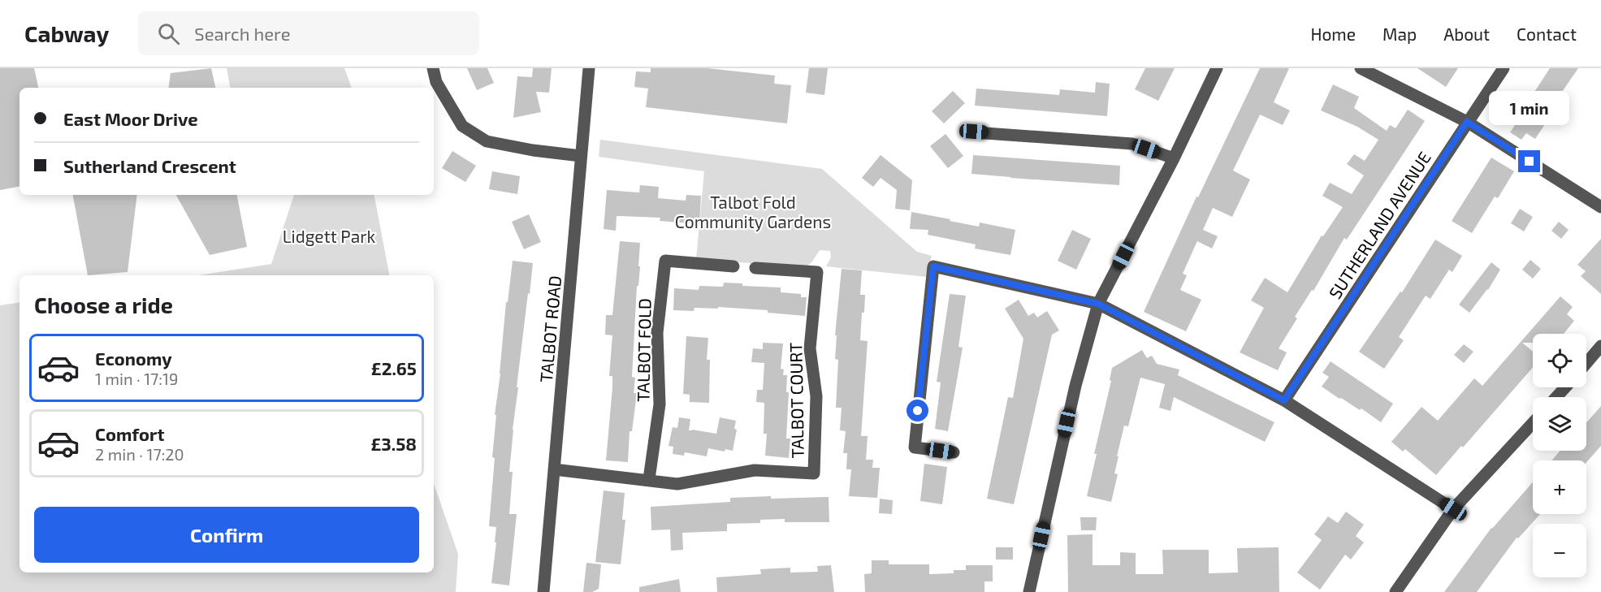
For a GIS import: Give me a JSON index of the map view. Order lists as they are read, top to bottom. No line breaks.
{"streets":{"street":["SUTHERLAND AVENUE","TALBOT ROAD","TALBOT FOLD","TALBOT COURT"]},"crossings":[["TALBOT ROAD","TALBOT COURT"],["TALBOT FOLD","TALBOT COURT"]],"parks":["Talbot Fold Community Gardens","Lidgett Park"],"page":{"header":"Cabway","search":"Search here","nav":["Home","Map","About","Contact"],"banner":["East Moor Drive","Sutherland Crescent"],"bubble":"1 min","heading":"Choose a ride","map_buttons":["+","−"],"list":[{"name":"Economy","note":"1 min · 17:19","value":"£2.65"},{"name":"Comfort","note":"2 min · 17:20","value":"£3.58"}],"buttons":"Confirm"}}
